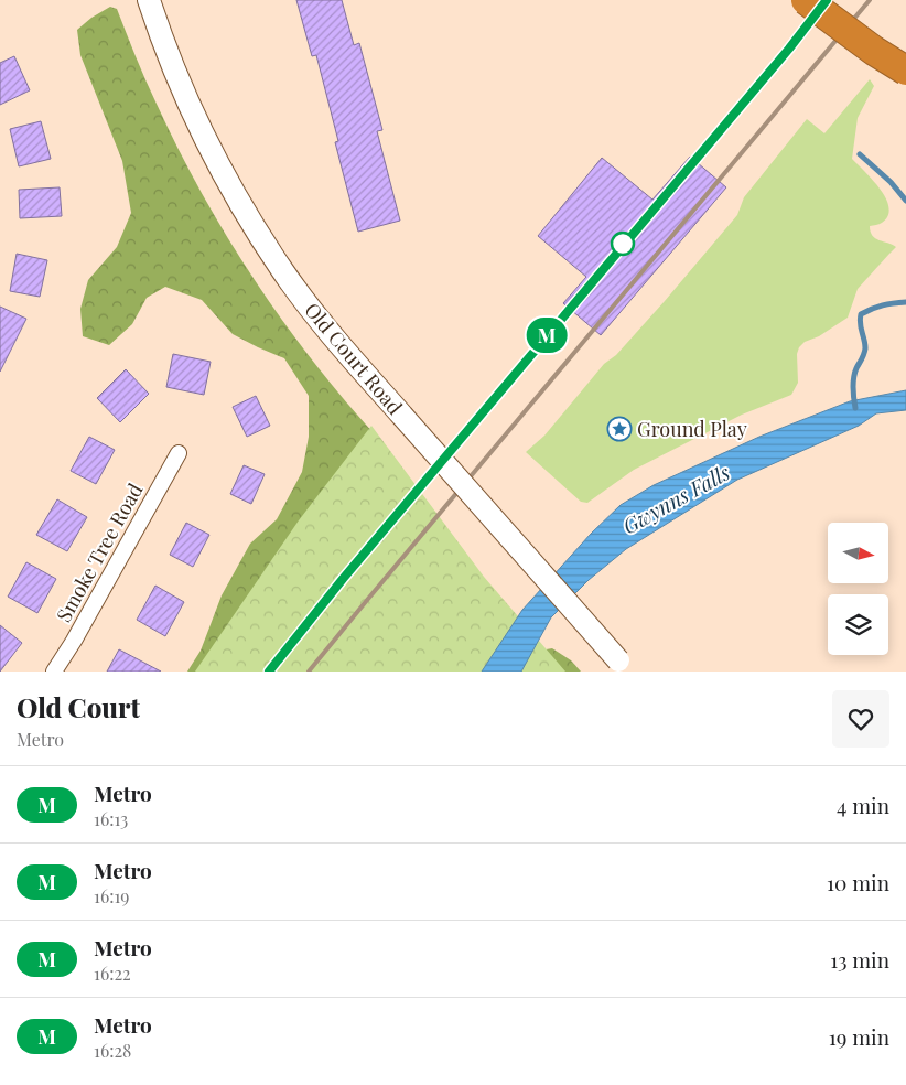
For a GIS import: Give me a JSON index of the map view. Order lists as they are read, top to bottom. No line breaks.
{"streets":{"main road":["Old Court Road"],"street":["Smoke Tree Road"]},"water":["Gwynns Falls"],"places":{"place":["Ground Play"]},"lines":["metro line M"],"north":"right","page":{"on_map":"M","heading":["Old Court","Metro"],"list":[{"mark":"M","name":"Metro","note":"16:13","value":"4 min"},{"mark":"M","name":"Metro","note":"16:19","value":"10 min"},{"mark":"M","name":"Metro","note":"16:22","value":"13 min"},{"mark":"M","name":"Metro","note":"16:28","value":"19 min"}]}}
